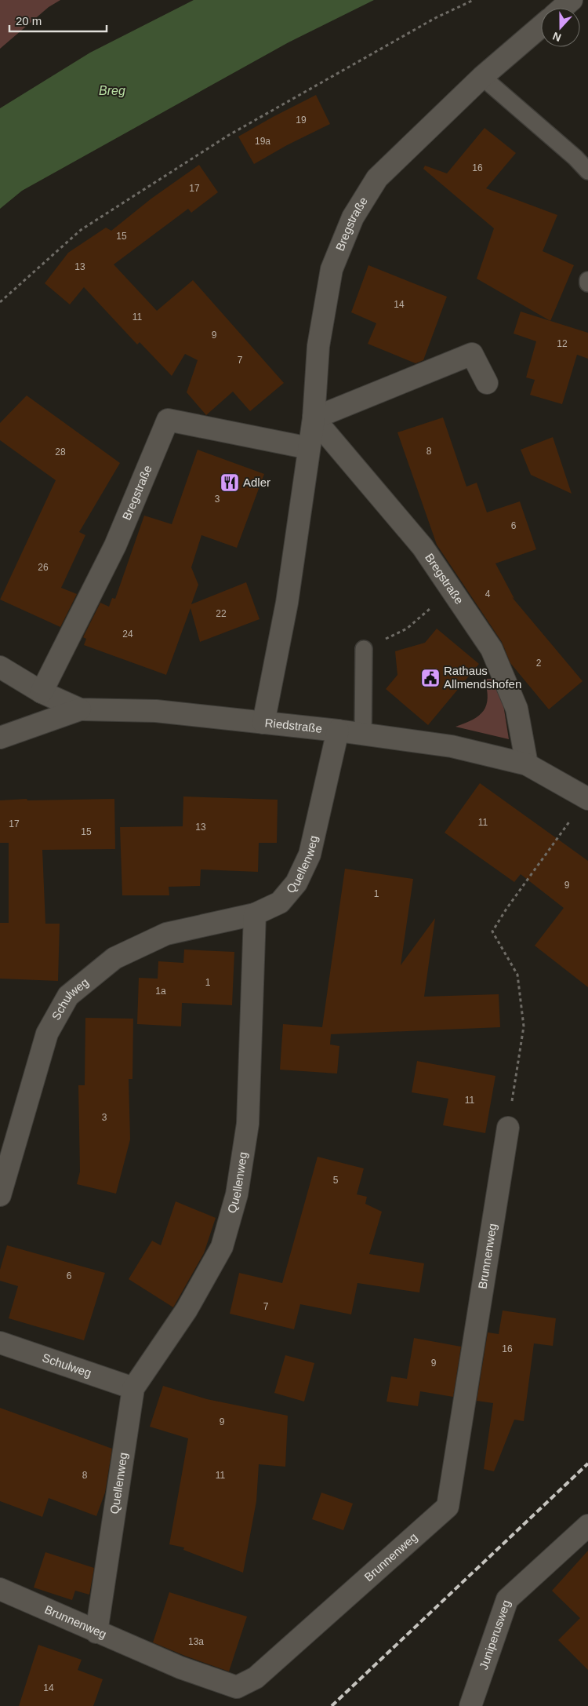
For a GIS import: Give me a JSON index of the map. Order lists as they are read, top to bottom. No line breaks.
{"streets":{"street":["Bregstraße","Riedstraße","Quellenweg","Schulweg","Brunnenweg","Juniperusweg"]},"crossings":[["Bregstraße","Riedstraße"],["Riedstraße","Quellenweg"],["Quellenweg","Schulweg"],["Quellenweg","Brunnenweg"]],"water":["Breg"],"places":{"restaurant":["Adler"],"public building":["Rathaus Allmendshofen"]},"house_numbers":["19","19a","16","17","15","13","14","11","9","12","7","8","28","3","6","26","4","22","24","2","11","17","13","15","9","1","1","1a","11","3","5","6","7","16","9","9","8","11","13a","14"],"scale_bar":"20 m","north":"bottom"}
